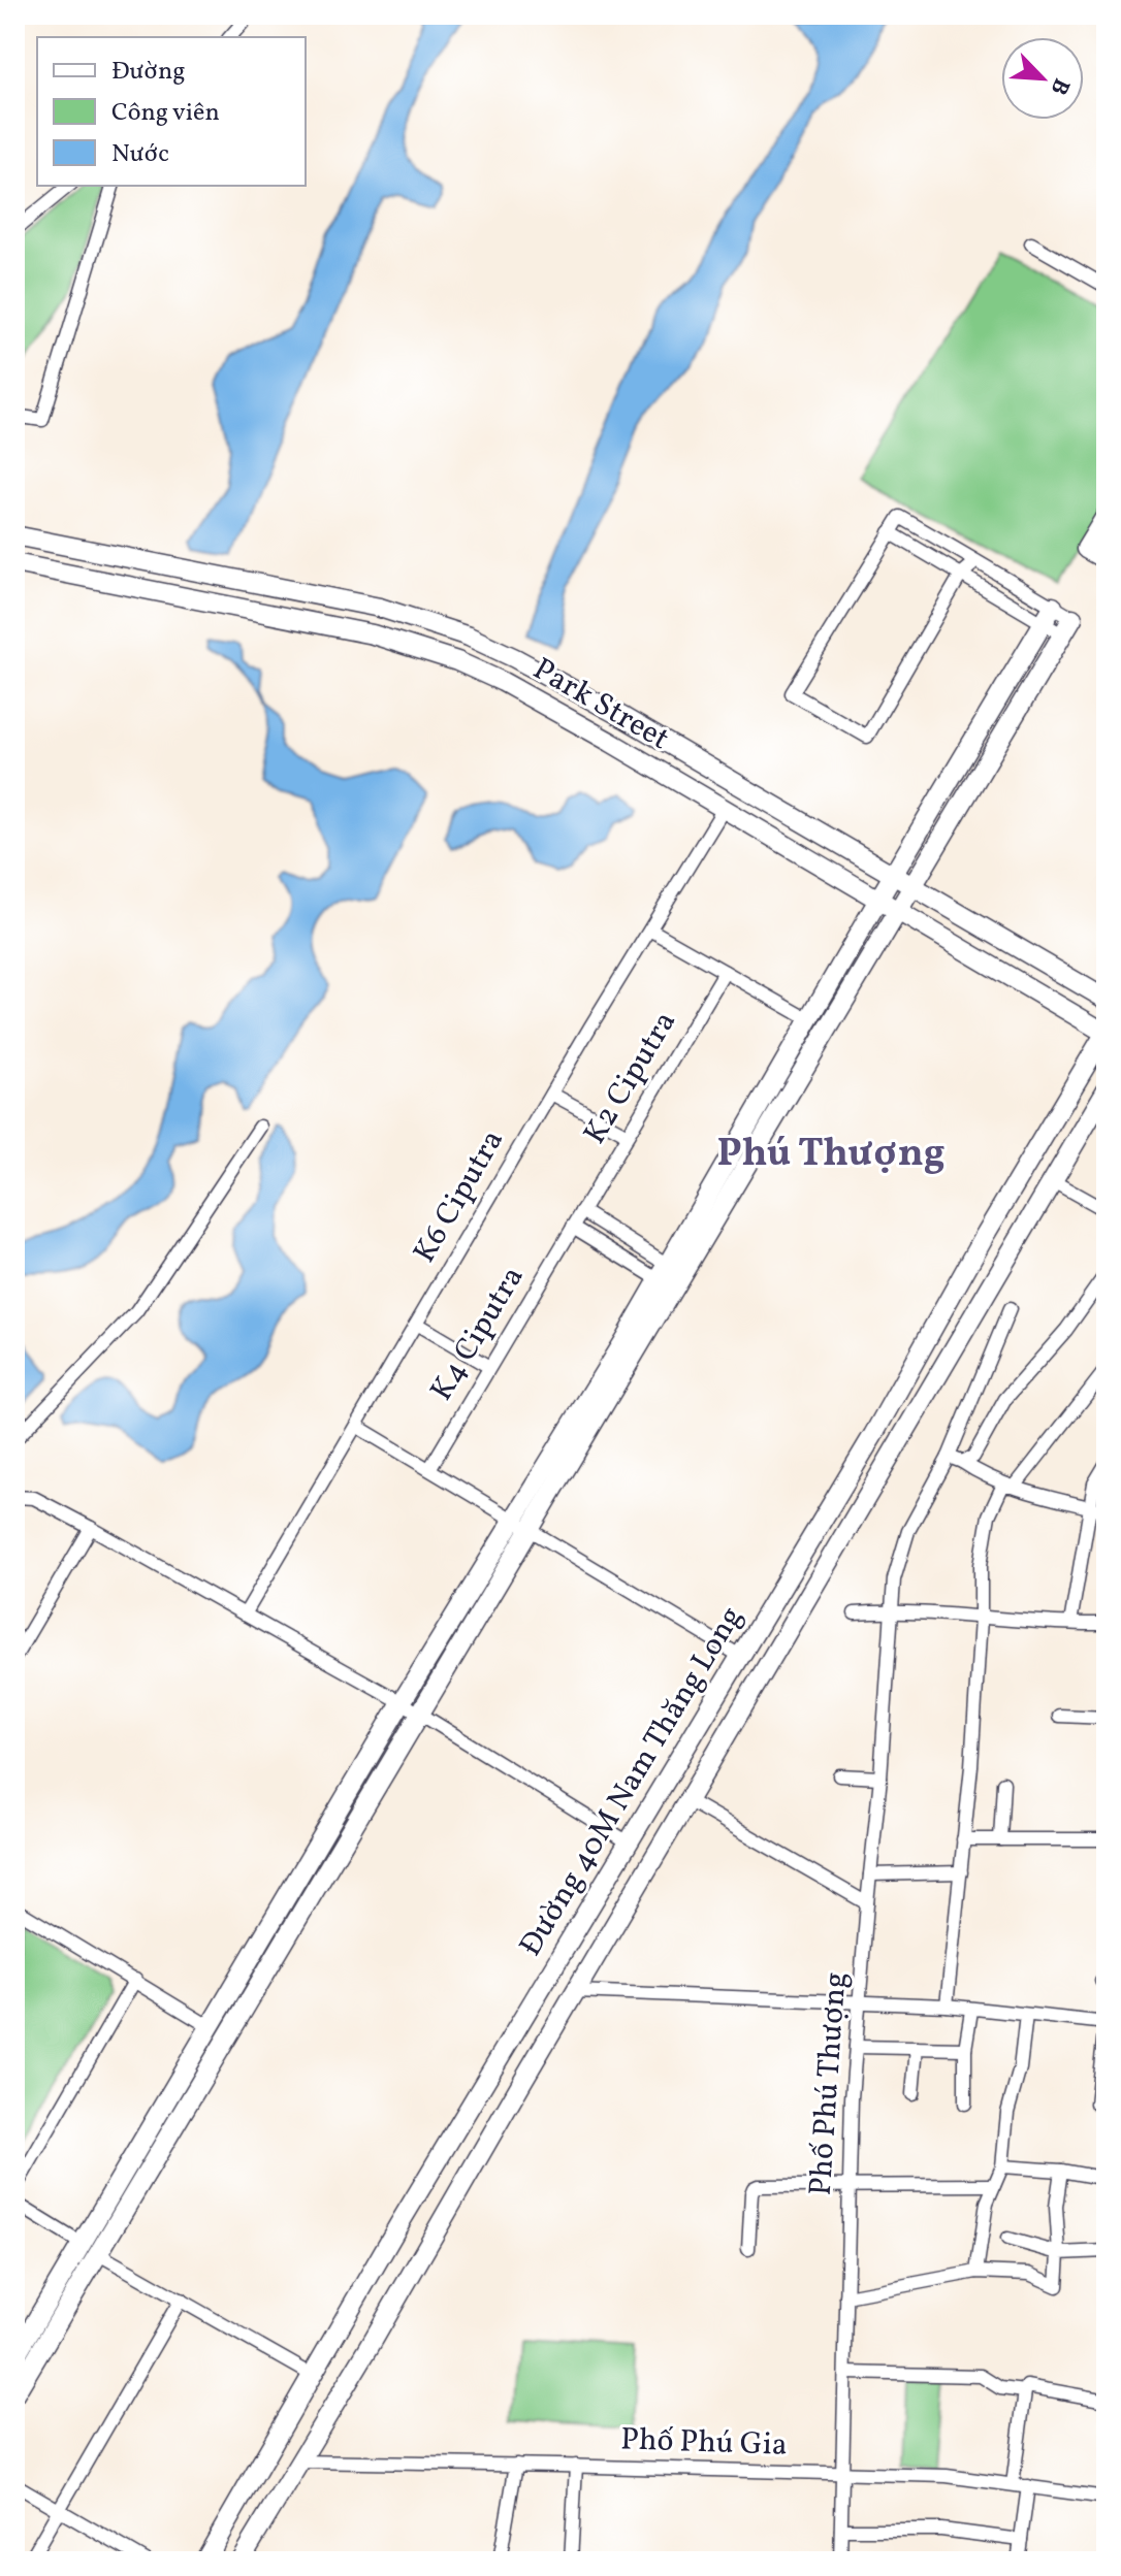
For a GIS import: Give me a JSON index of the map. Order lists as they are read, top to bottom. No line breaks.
{"streets":{"street":["Park Street","K2 Ciputra","K6 Ciputra","K4 Ciputra","Đường 40M Nam Thăng Long","Phố Phú Thượng","Phố Phú Gia"]},"crossings":[["Park Street","K6 Ciputra"],["Park Street","Đường 40M Nam Thăng Long"],["K2 Ciputra","K4 Ciputra"],["Đường 40M Nam Thăng Long","Phố Phú Gia"],["Phố Phú Thượng","Phố Phú Gia"]],"districts":["Phú Thượng"],"legend":["Đường","Công viên","Nước"],"north":"bottom right"}
